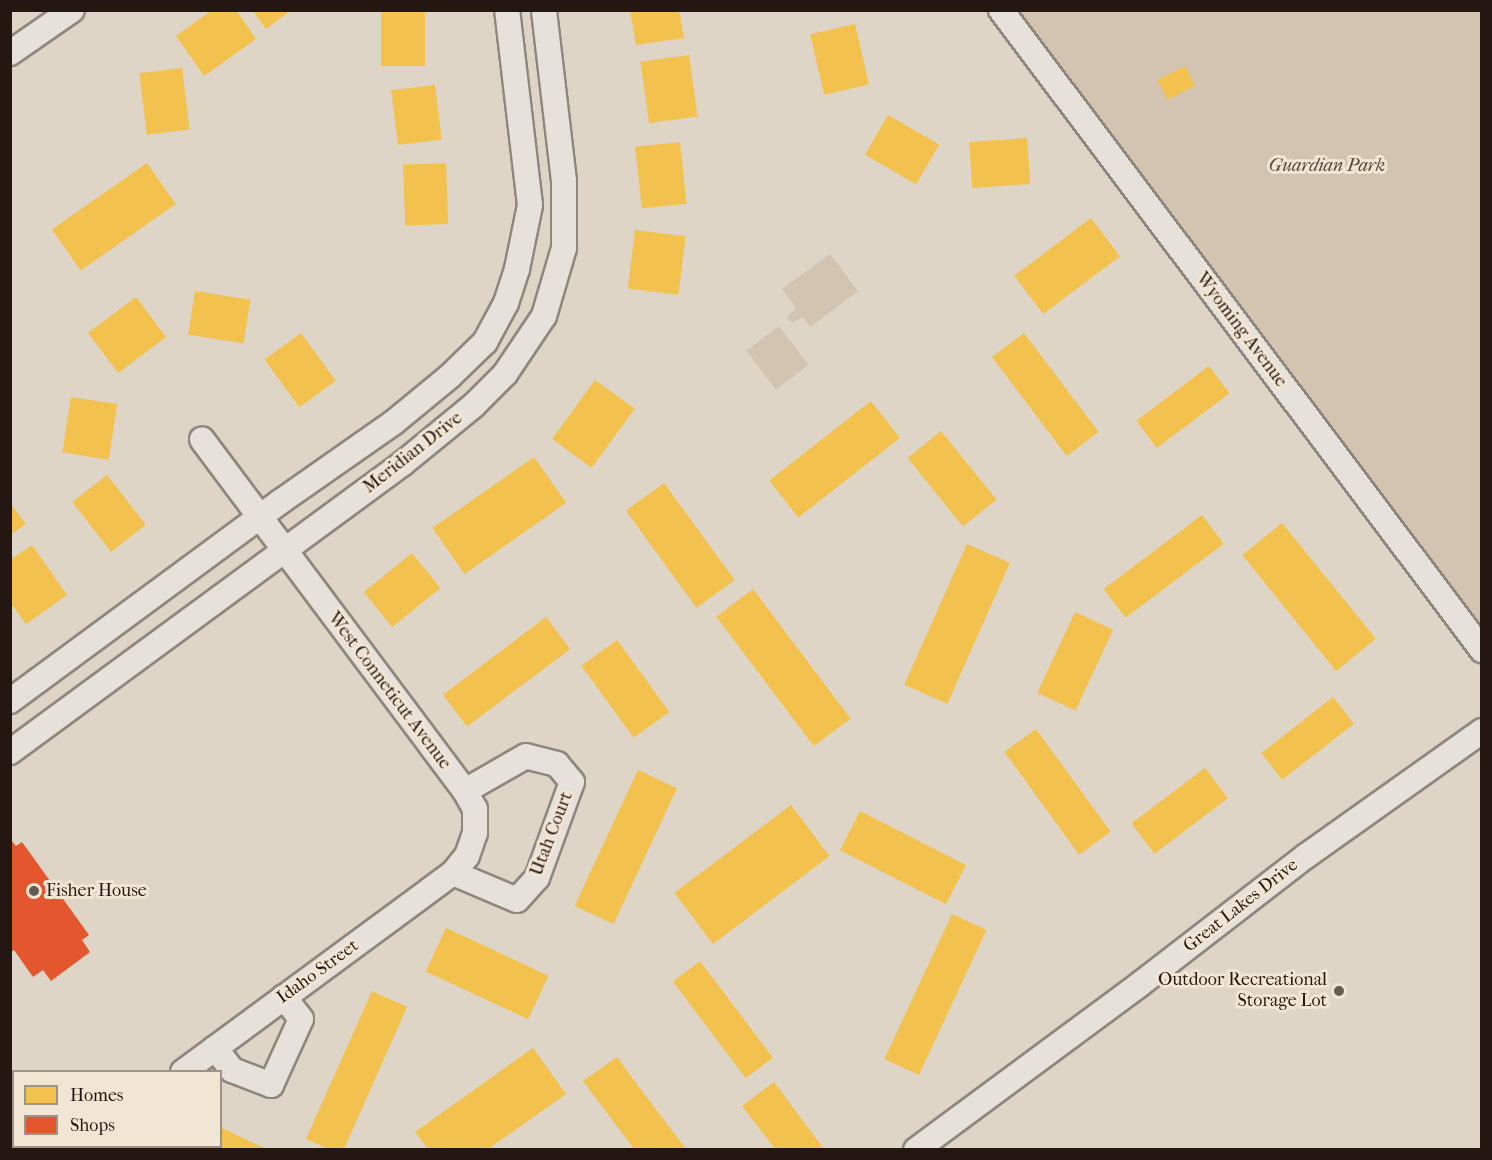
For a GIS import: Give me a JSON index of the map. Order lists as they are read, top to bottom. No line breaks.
{"streets":{"street":["Wyoming Avenue","Meridian Drive","West Conneticut Avenue","Utah Court","Great Lakes Drive","Idaho Street"]},"crossings":[["Meridian Drive","West Conneticut Avenue"],["West Conneticut Avenue","Utah Court"],["West Conneticut Avenue","Idaho Street"],["Utah Court","Idaho Street"]],"parks":["Guardian Park"],"places":["Fisher House","Outdoor Recreational Storage Lot"],"legend":["Homes","Shops"]}
